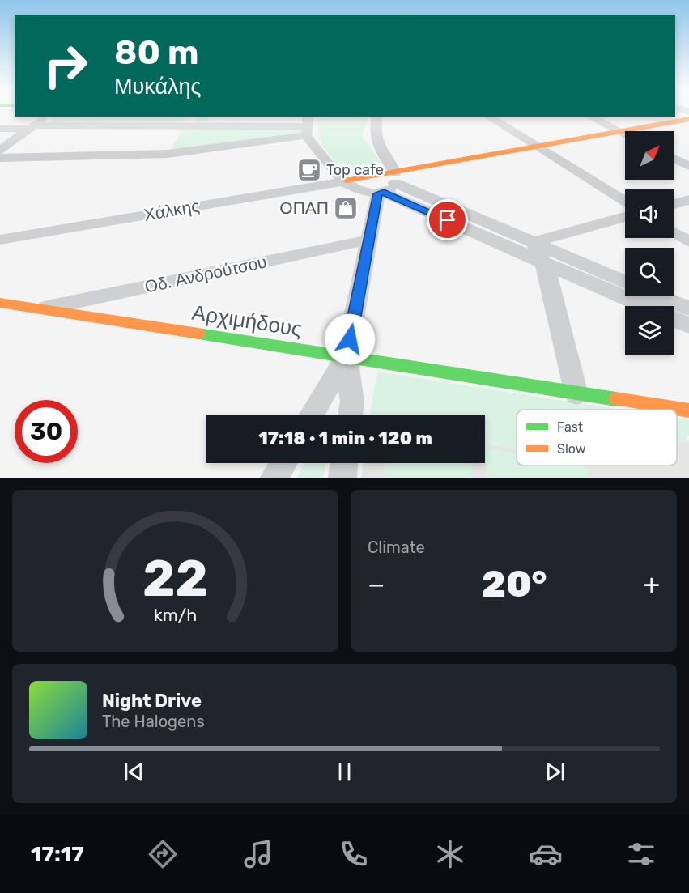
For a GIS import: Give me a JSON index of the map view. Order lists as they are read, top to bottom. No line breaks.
{"streets":{"street":["Χάλκης","Οδ. Ανδρούτσου","Αρχιμήδους"]},"crossings":[["Οδ. Ανδρούτσου","Αρχιμήδους"]],"places":{"cafe":["Top cafe"],"shop":["ΟΠΑΠ"]},"legend":["Fast","Slow"],"north":"top right","page":{"turn":["80 m","Μυκάλης"],"limit":"30","trip":"17:18 · 1 min · 120 m","tile":"Climate","heat":["−","20°","+"],"song":["Night Drive","The Halogens"],"tabs":"17:17","gauge":["22","km/h"]}}
